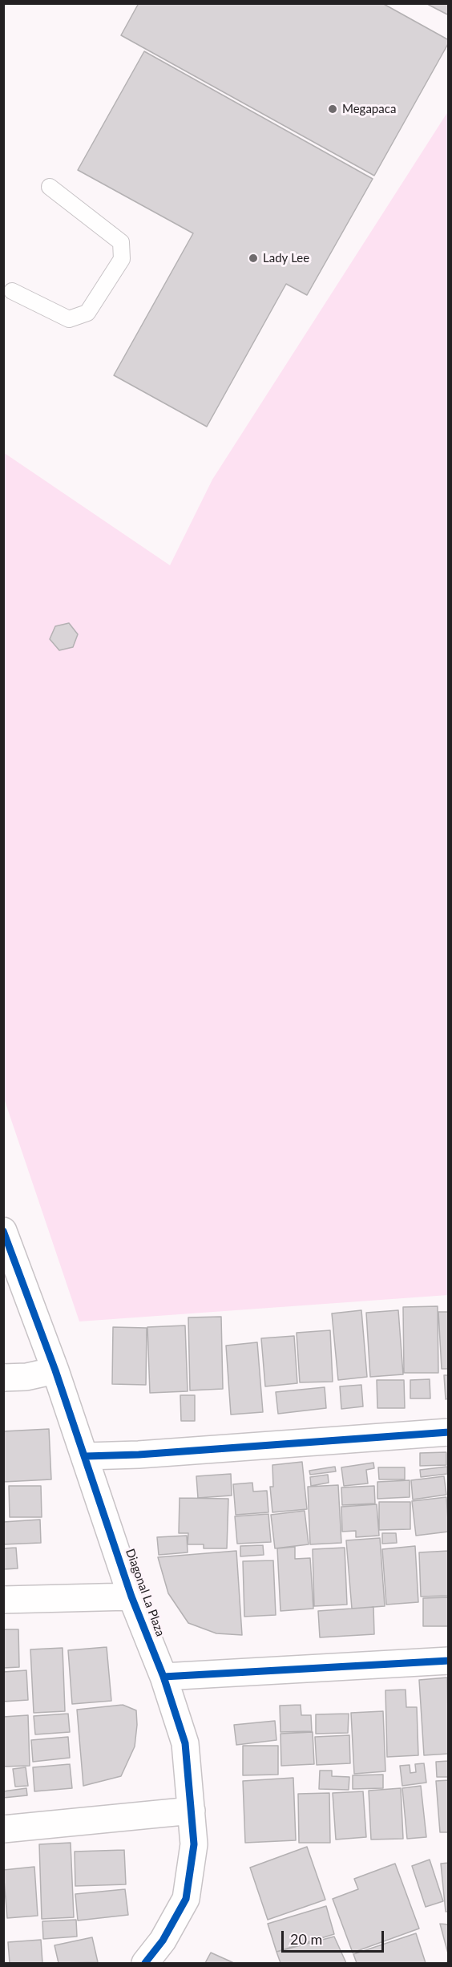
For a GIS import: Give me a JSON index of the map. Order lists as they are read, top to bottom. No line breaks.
{"streets":{"street":["Diagonal La Plaza"]},"places":["Megapaca","Lady Lee"],"scale_bar":"20 m"}
